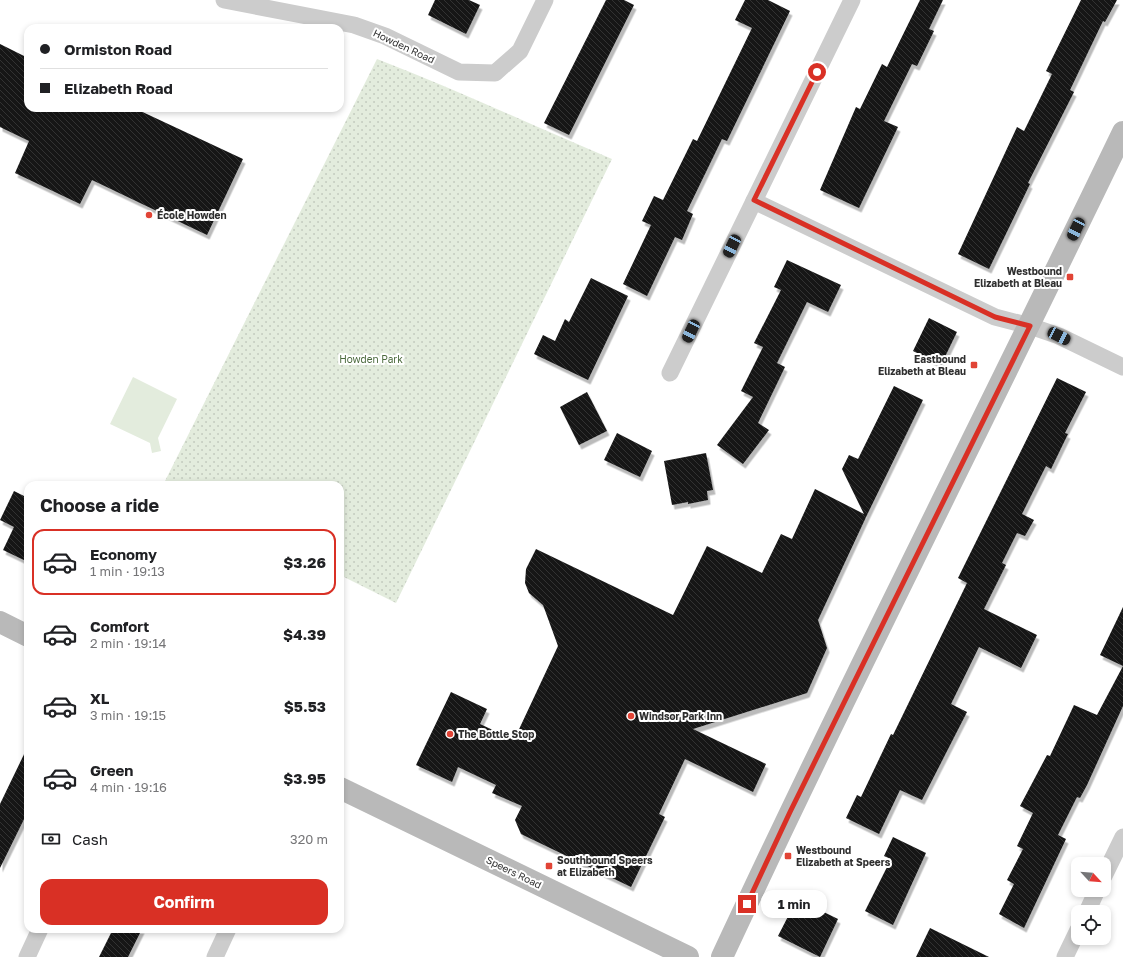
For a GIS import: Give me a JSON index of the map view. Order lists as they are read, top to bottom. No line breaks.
{"streets":{"street":["Howden Road","Speers Road"]},"parks":["Howden Park"],"places":{"other":["École Howden","Windsor Park Inn","The Bottle Stop"],"transit":["Westbound Elizabeth at Bleau","Eastbound Elizabeth at Bleau","Westbound Elizabeth at Speers","Southbound Speers at Elizabeth"]},"north":"bottom right","page":{"banner":["Ormiston Road","Elizabeth Road"],"heading":"Choose a ride","list":[{"name":"Economy","note":"1 min · 19:13","value":"$3.26"},{"name":"Comfort","note":"2 min · 19:14","value":"$4.39"},{"name":"XL","note":"3 min · 19:15","value":"$5.53"},{"name":"Green","note":"4 min · 19:16","value":"$3.95"}],"pay":["Cash","320 m"],"buttons":"Confirm","bubble":"1 min"}}
